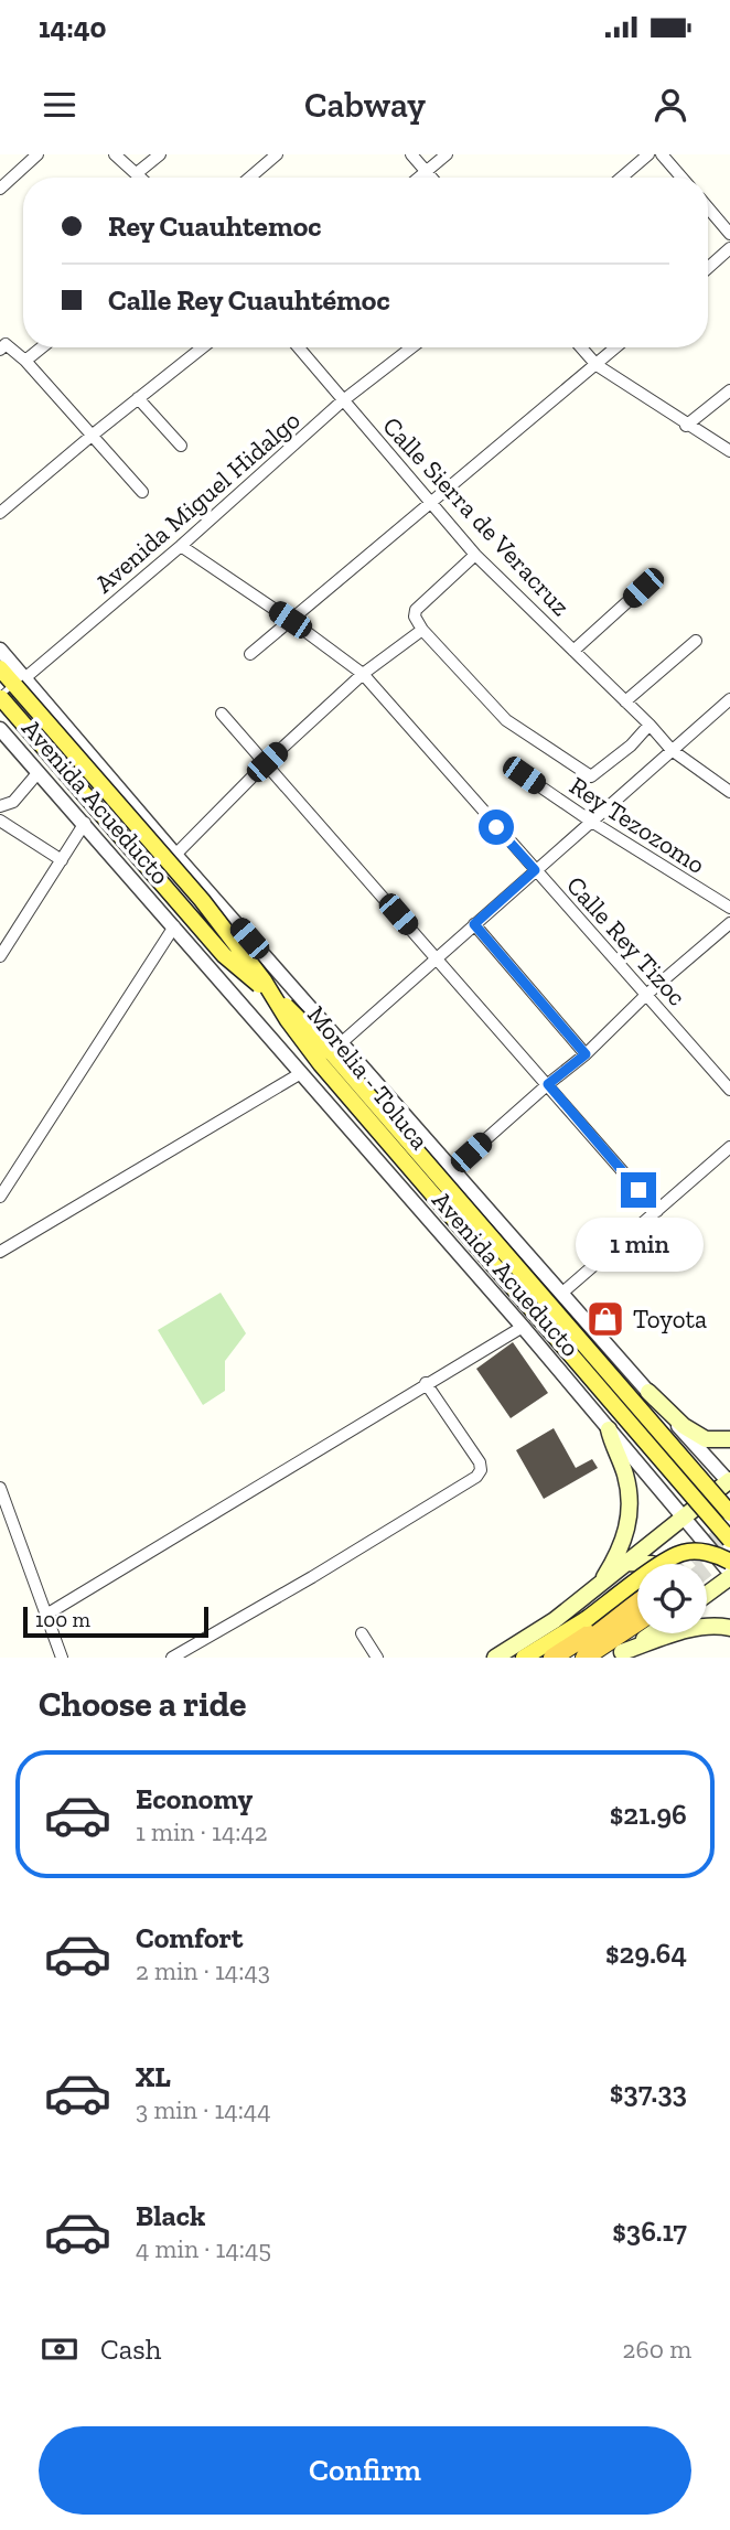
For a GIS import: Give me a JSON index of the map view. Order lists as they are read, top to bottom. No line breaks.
{"streets":{"main road":["Morelia - Toluca"],"street":["Avenida Miguel Hidalgo","Calle Sierra de Veracruz","Avenida Acueducto","Rey Tezozomo","Calle Rey Tizoc"]},"crossings":[["Avenida Miguel Hidalgo","Calle Sierra de Veracruz"],["Avenida Miguel Hidalgo","Avenida Acueducto"],["Avenida Miguel Hidalgo","Calle Rey Tizoc"],["Avenida Miguel Hidalgo","Morelia - Toluca"],["Avenida Acueducto","Morelia - Toluca"]],"places":{"shop":["Toyota"]},"scale_bar":"100 m","page":{"status":"14:40","header":"Cabway","banner":["Rey Cuauhtemoc","Calle Rey Cuauhtémoc"],"bubble":"1 min","scale":"100 m","heading":"Choose a ride","list":[{"name":"Economy","note":"1 min · 14:42","value":"$21.96"},{"name":"Comfort","note":"2 min · 14:43","value":"$29.64"},{"name":"XL","note":"3 min · 14:44","value":"$37.33"},{"name":"Black","note":"4 min · 14:45","value":"$36.17"}],"pay":["Cash","260 m"],"buttons":"Confirm"}}
